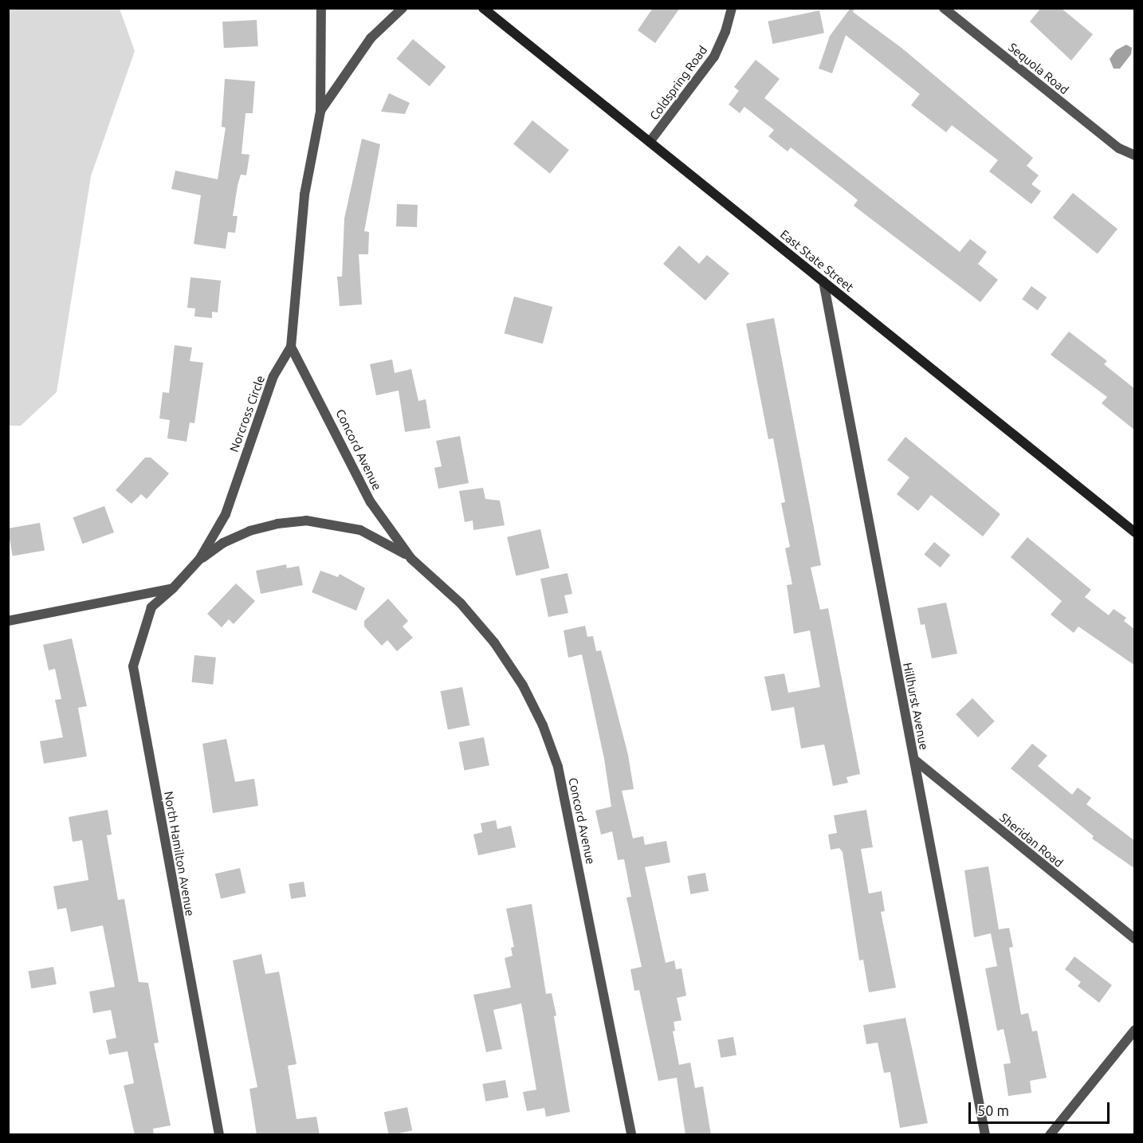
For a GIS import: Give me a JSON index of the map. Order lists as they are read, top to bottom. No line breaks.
{"streets":{"street":["Sequola Road","Coldspring Road","East State Street","Norcross Circle","Concord Avenue","Hillhurst Avenue","Sheridan Road","North Hamilton Avenue"]},"crossings":[["Coldspring Road","East State Street"],["East State Street","Hillhurst Avenue"],["Norcross Circle","Concord Avenue"],["Norcross Circle","North Hamilton Avenue"],["Hillhurst Avenue","Sheridan Road"]],"scale_bar":"50 m"}
